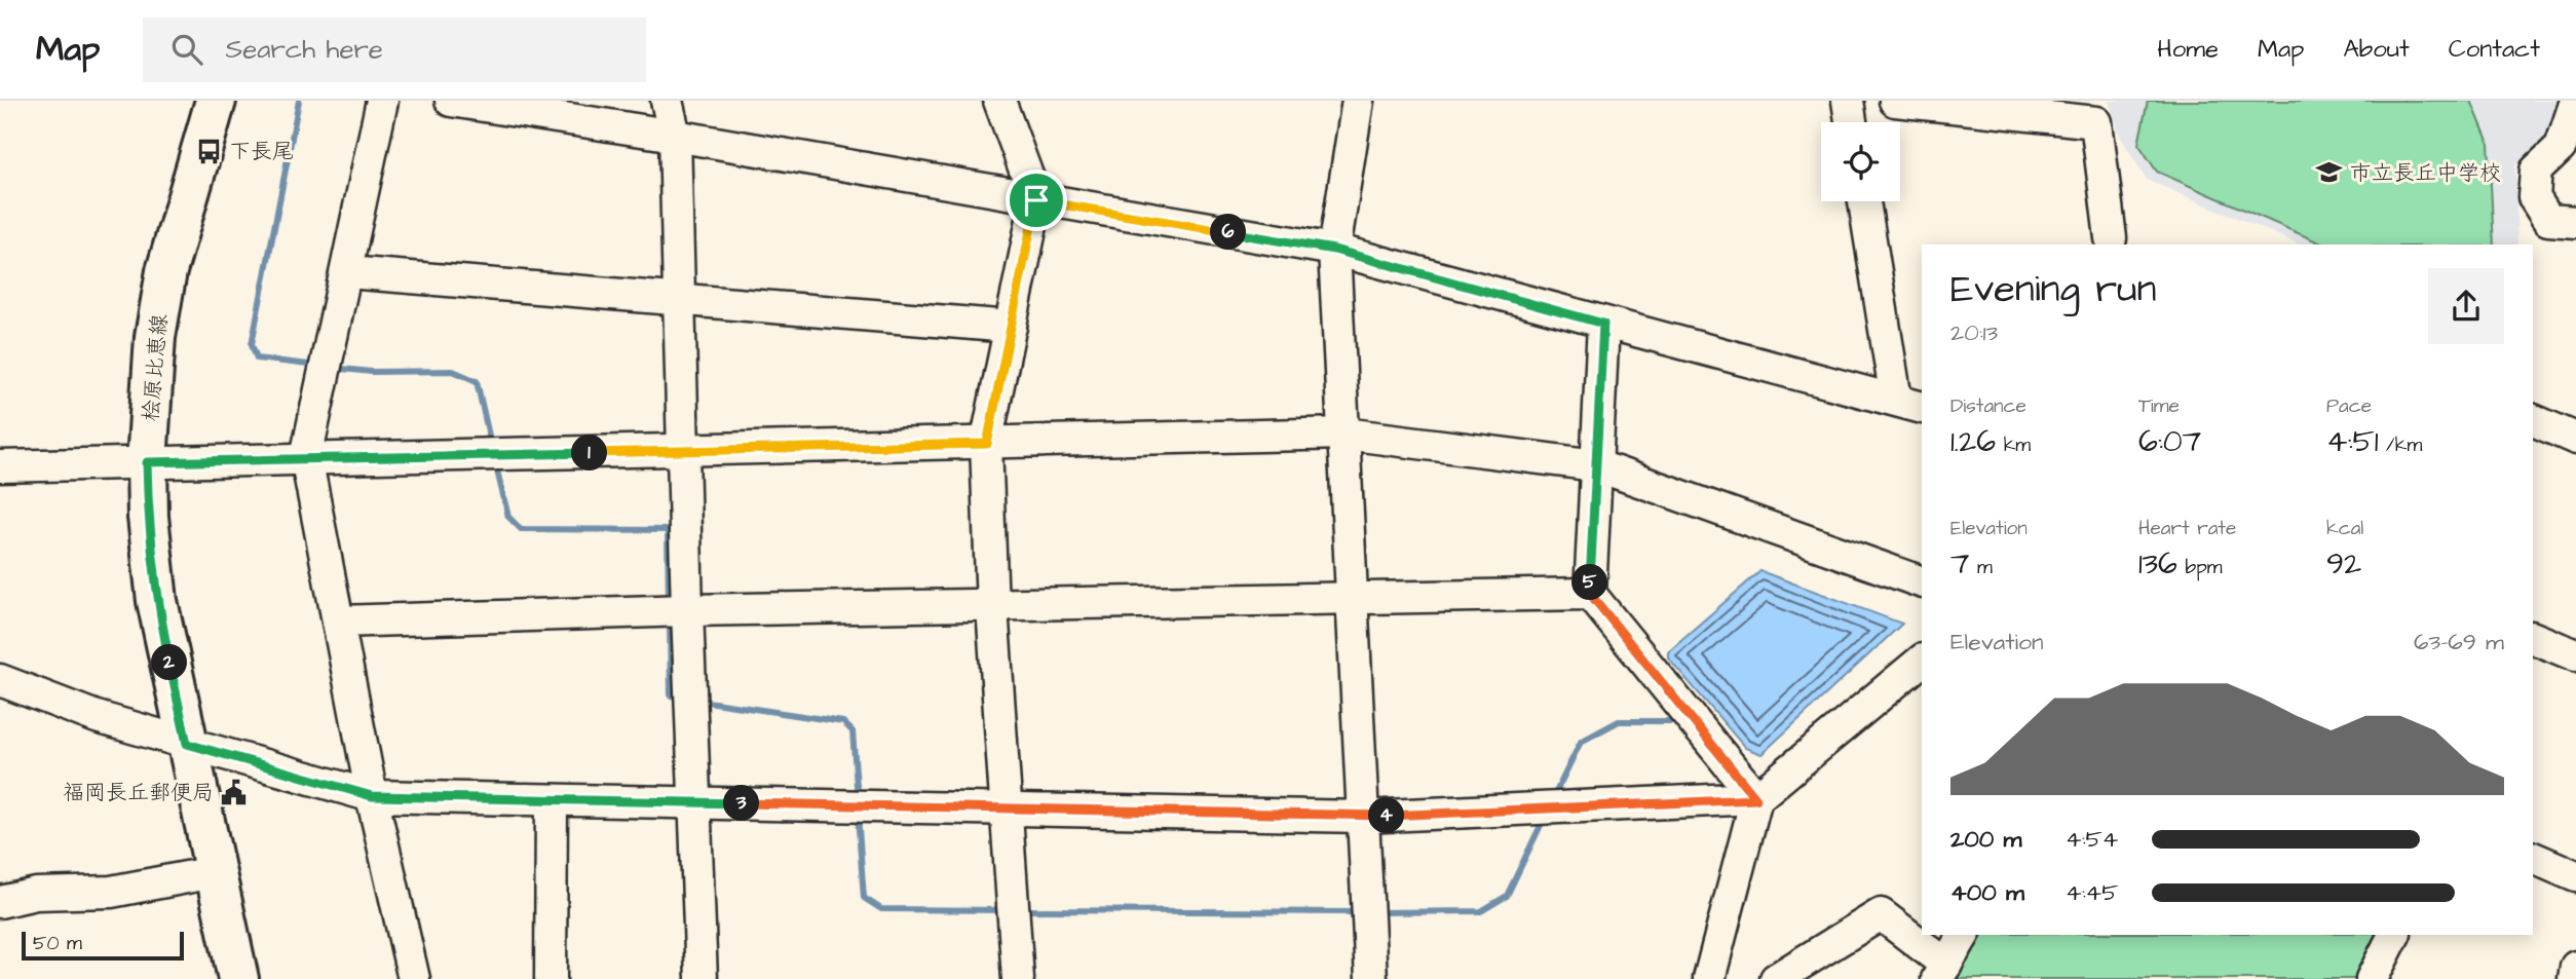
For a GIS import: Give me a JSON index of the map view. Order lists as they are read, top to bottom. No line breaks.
{"streets":{"main road":["桧原比恵線"]},"places":{"bus stop":["下長尾"],"school or university":["市立長丘中学校"],"public building":["福岡長丘郵便局"]},"scale_bar":"50 m","page":{"header":"Map","search":"Search here","nav":["Home","Map","About","Contact"],"pins":["6","1","5","2","3","4"],"heading":["Evening run","20:13"],"stats":[["Distance","1.26 km"],["Time","6:07"],["Pace","4:51 /km"],["Elevation","7 m"],["Heart rate","136 bpm"],["kcal","92"]],"chart":["Elevation","63–69 m"],"list":[{"name":"200 m","note":"4:54"},{"name":"400 m","note":"4:45"}],"scale":"50 m"}}
